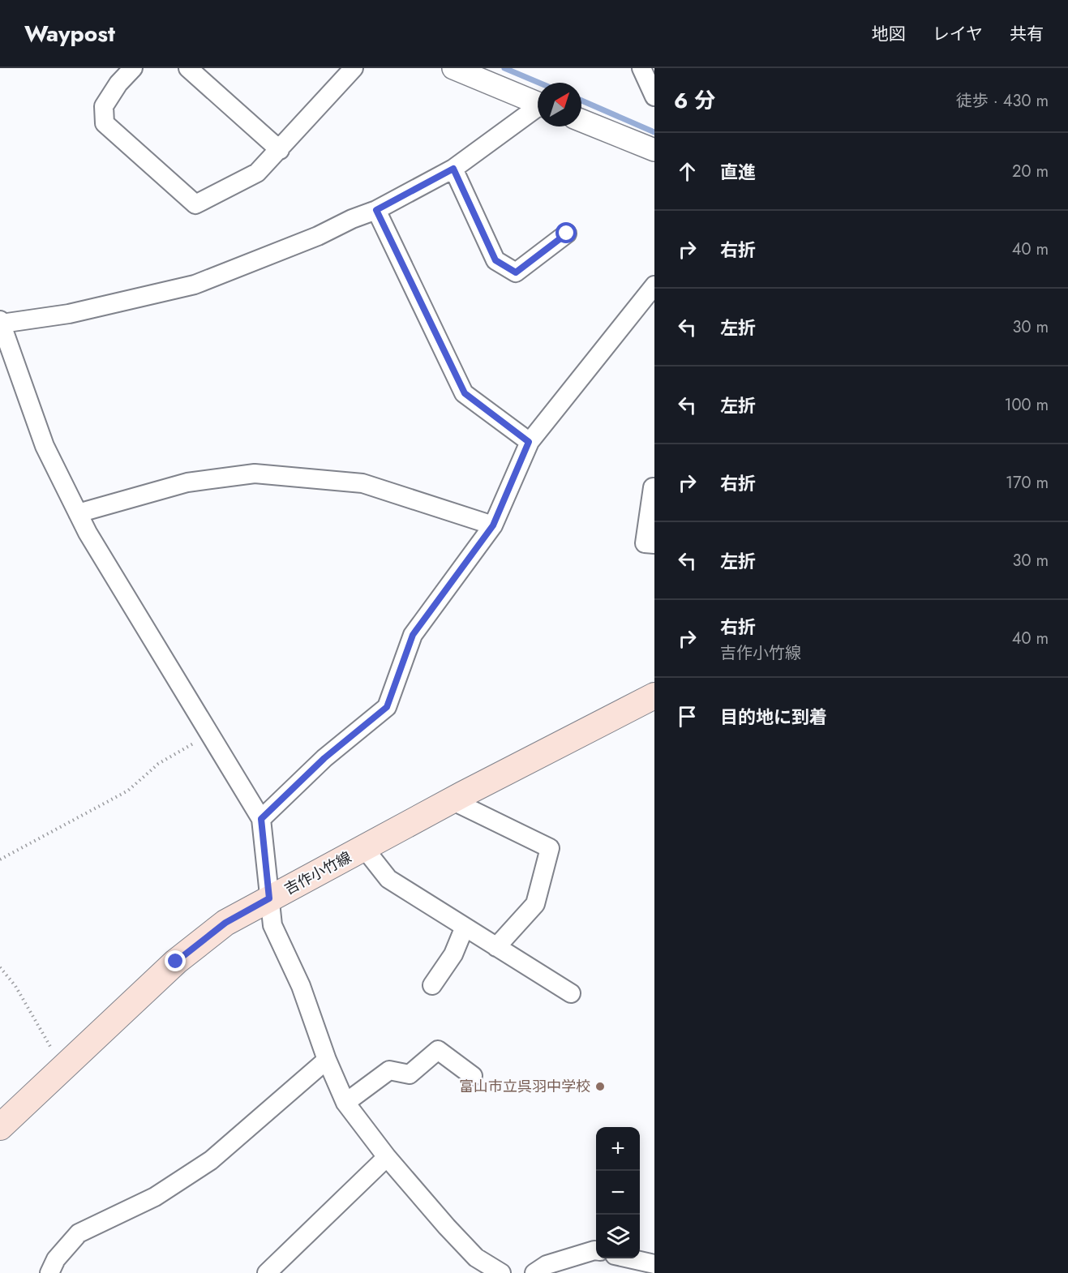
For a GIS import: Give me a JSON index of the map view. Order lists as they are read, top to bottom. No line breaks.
{"streets":{"main road":["吉作小竹線"]},"places":["富山市立呉羽中学校"],"north":"top right","page":{"header":"Waypost","nav":["地図","レイヤ","共有"],"heading":["6 分","徒歩 · 430 m"],"list":[["直進","20 m"],["右折","40 m"],["左折","30 m"],["左折","100 m"],["右折","170 m"],["左折","30 m"],["右折","吉作小竹線","40 m"],"目的地に到着"],"map_buttons":["+","−"]}}
